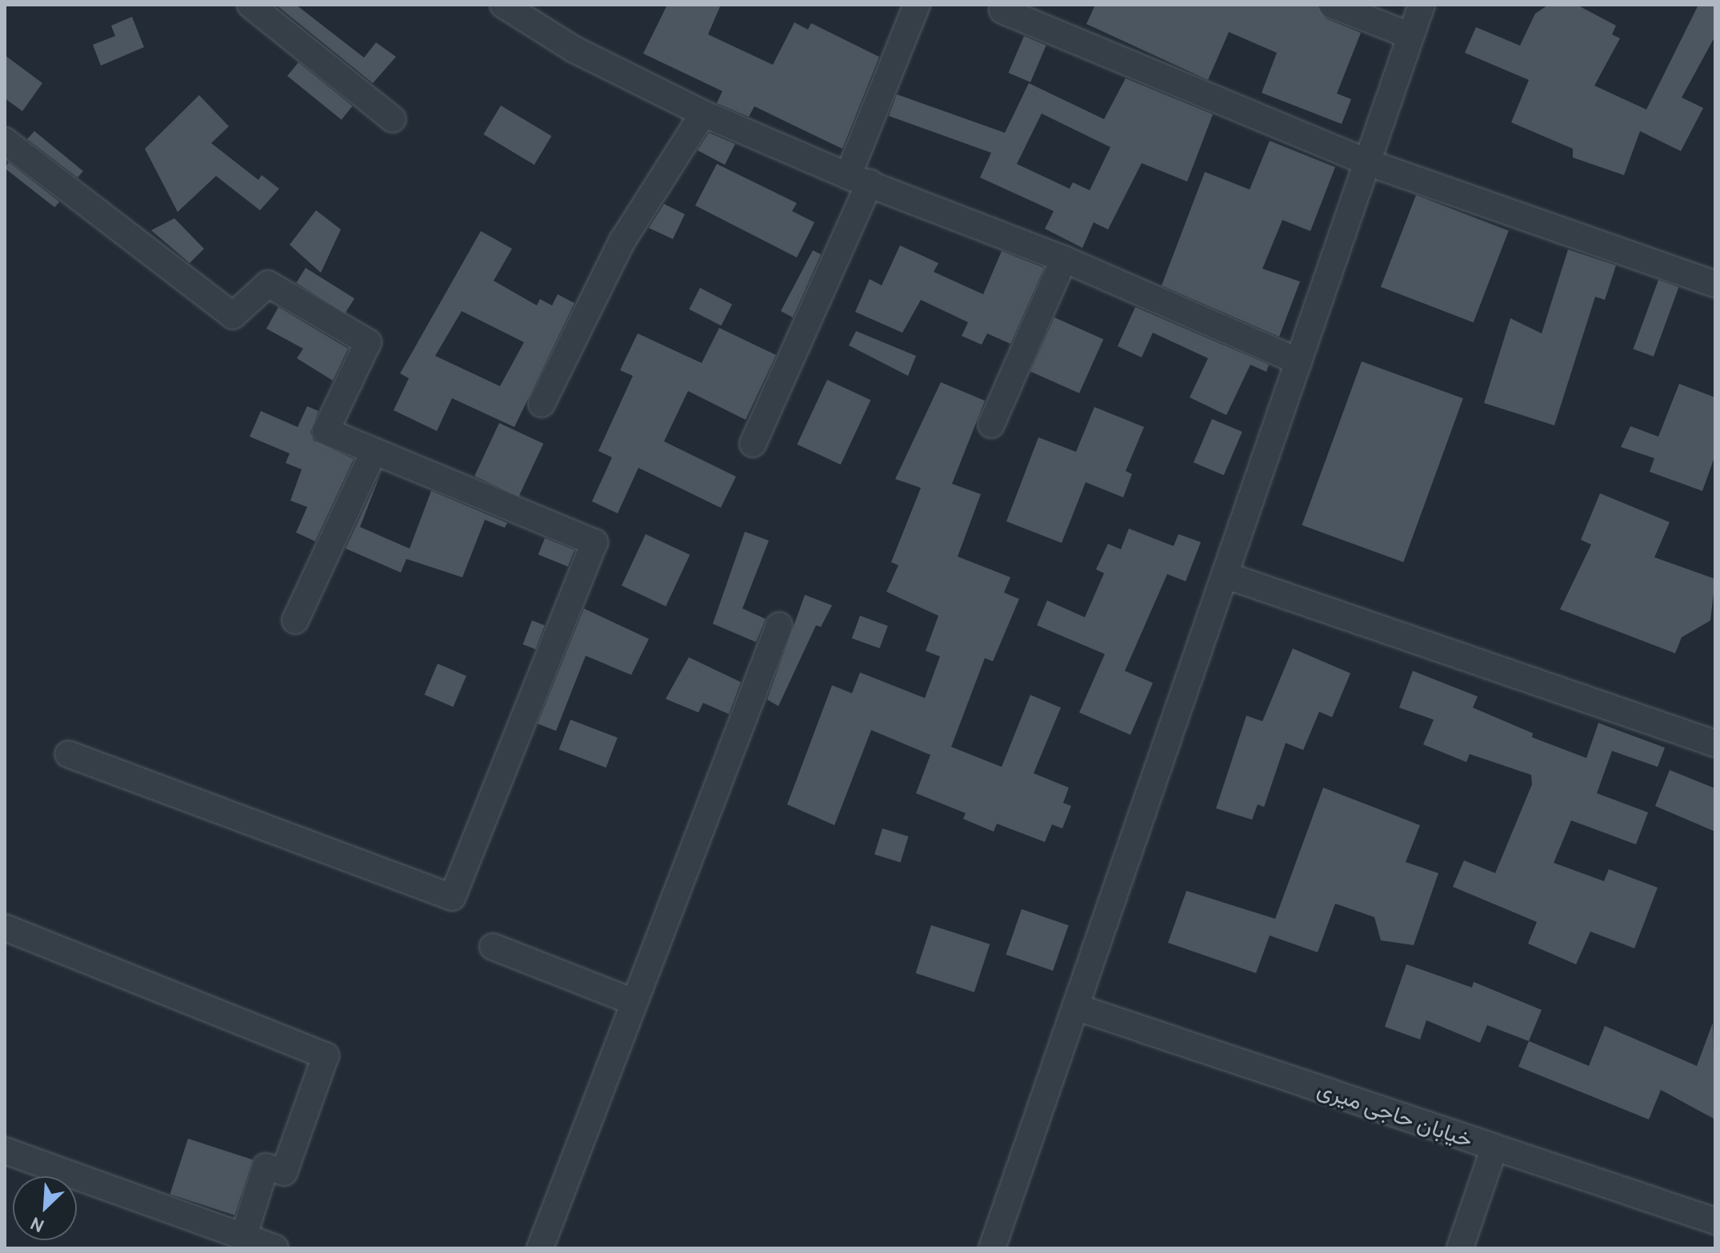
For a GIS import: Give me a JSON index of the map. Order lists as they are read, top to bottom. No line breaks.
{"streets":{"street":["خیابان حاجی میری"]},"north":"bottom left"}
